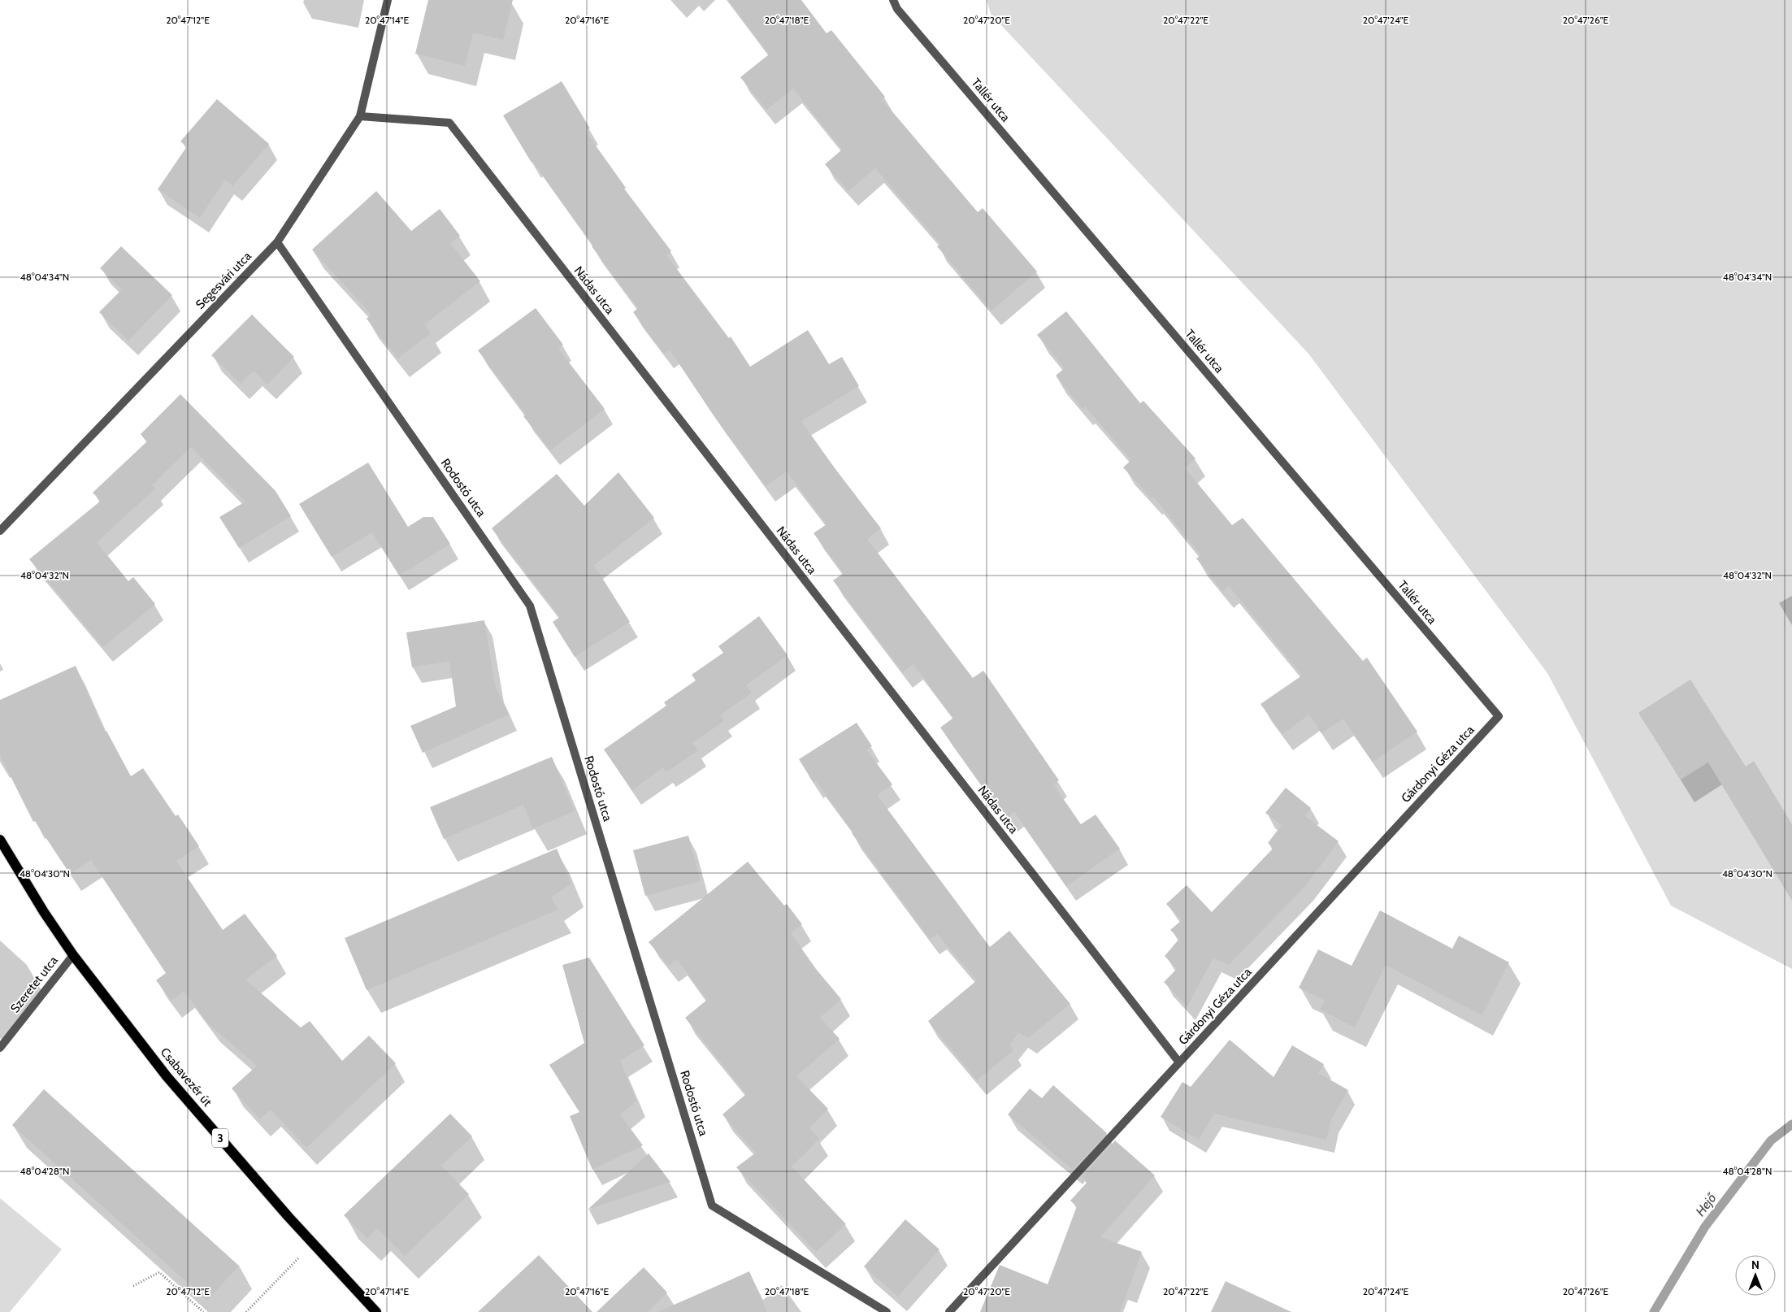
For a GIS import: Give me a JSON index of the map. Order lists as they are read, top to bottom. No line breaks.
{"streets":{"main road":["Csabavezér út","3"],"street":["Tallér utca","Segesvári utca","Nádas utca","Rodostó utca","Gárdonyi Géza utca","Szeretet utca"]},"crossings":[["Tallér utca","Gárdonyi Géza utca"],["Segesvári utca","Nádas utca"],["Segesvári utca","Rodostó utca"],["Nádas utca","Gárdonyi Géza utca"],["Szeretet utca","Csabavezér út"]],"water":["Hejő"],"north":"top","coordinates":["20°47'12\"E","20°47'14\"E","20°47'16\"E","20°47'18\"E","20°47'20\"E","20°47'22\"E","20°47'24\"E","20°47'26\"E","48°04'34\"N","48°04'32\"N","48°04'30\"N","48°04'28\"N"]}
